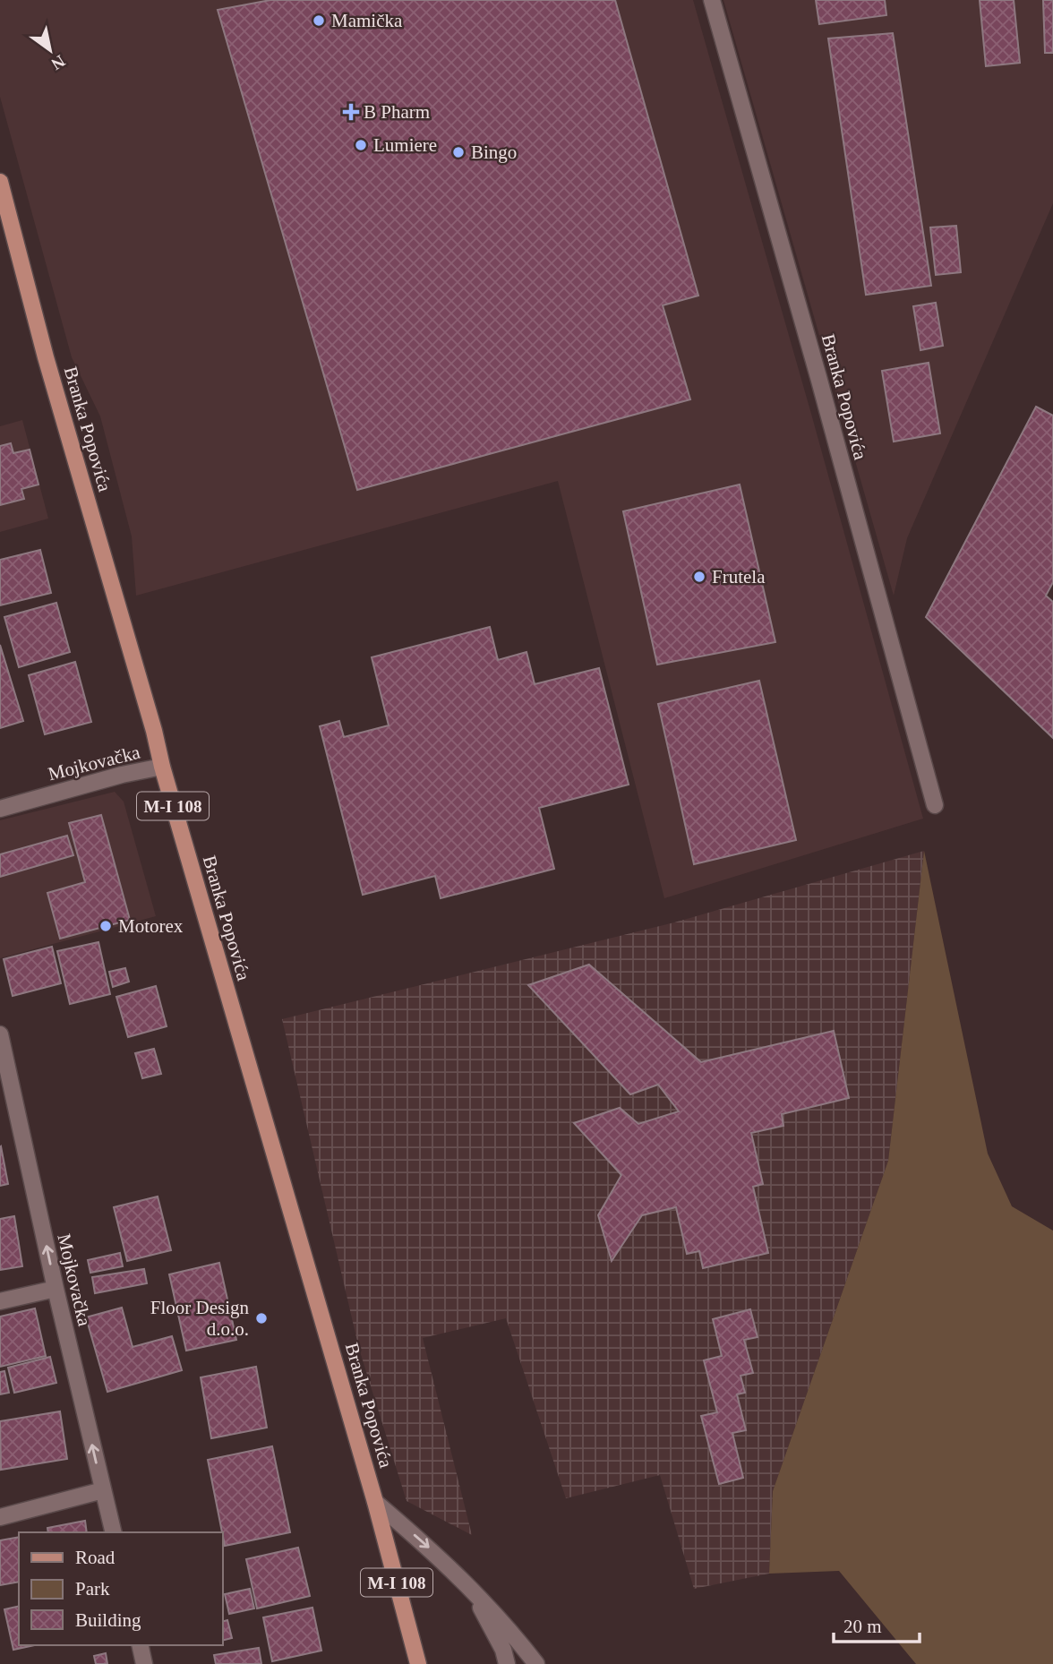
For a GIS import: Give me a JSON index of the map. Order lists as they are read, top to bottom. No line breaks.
{"streets":{"main road":["Branka Popovića","M-I 108"],"street":["Mojkovačka"]},"crossings":[["Branka Popovića","Mojkovačka"]],"one_way":["Mojkovačka"],"places":{"other":["Mamička","Lumiere","Bingo","Frutela","Motorex","Floor Design d.o.o."],"health":["B Pharm"]},"legend":["Road","Park","Building"],"scale_bar":"20 m","north":"bottom right"}
